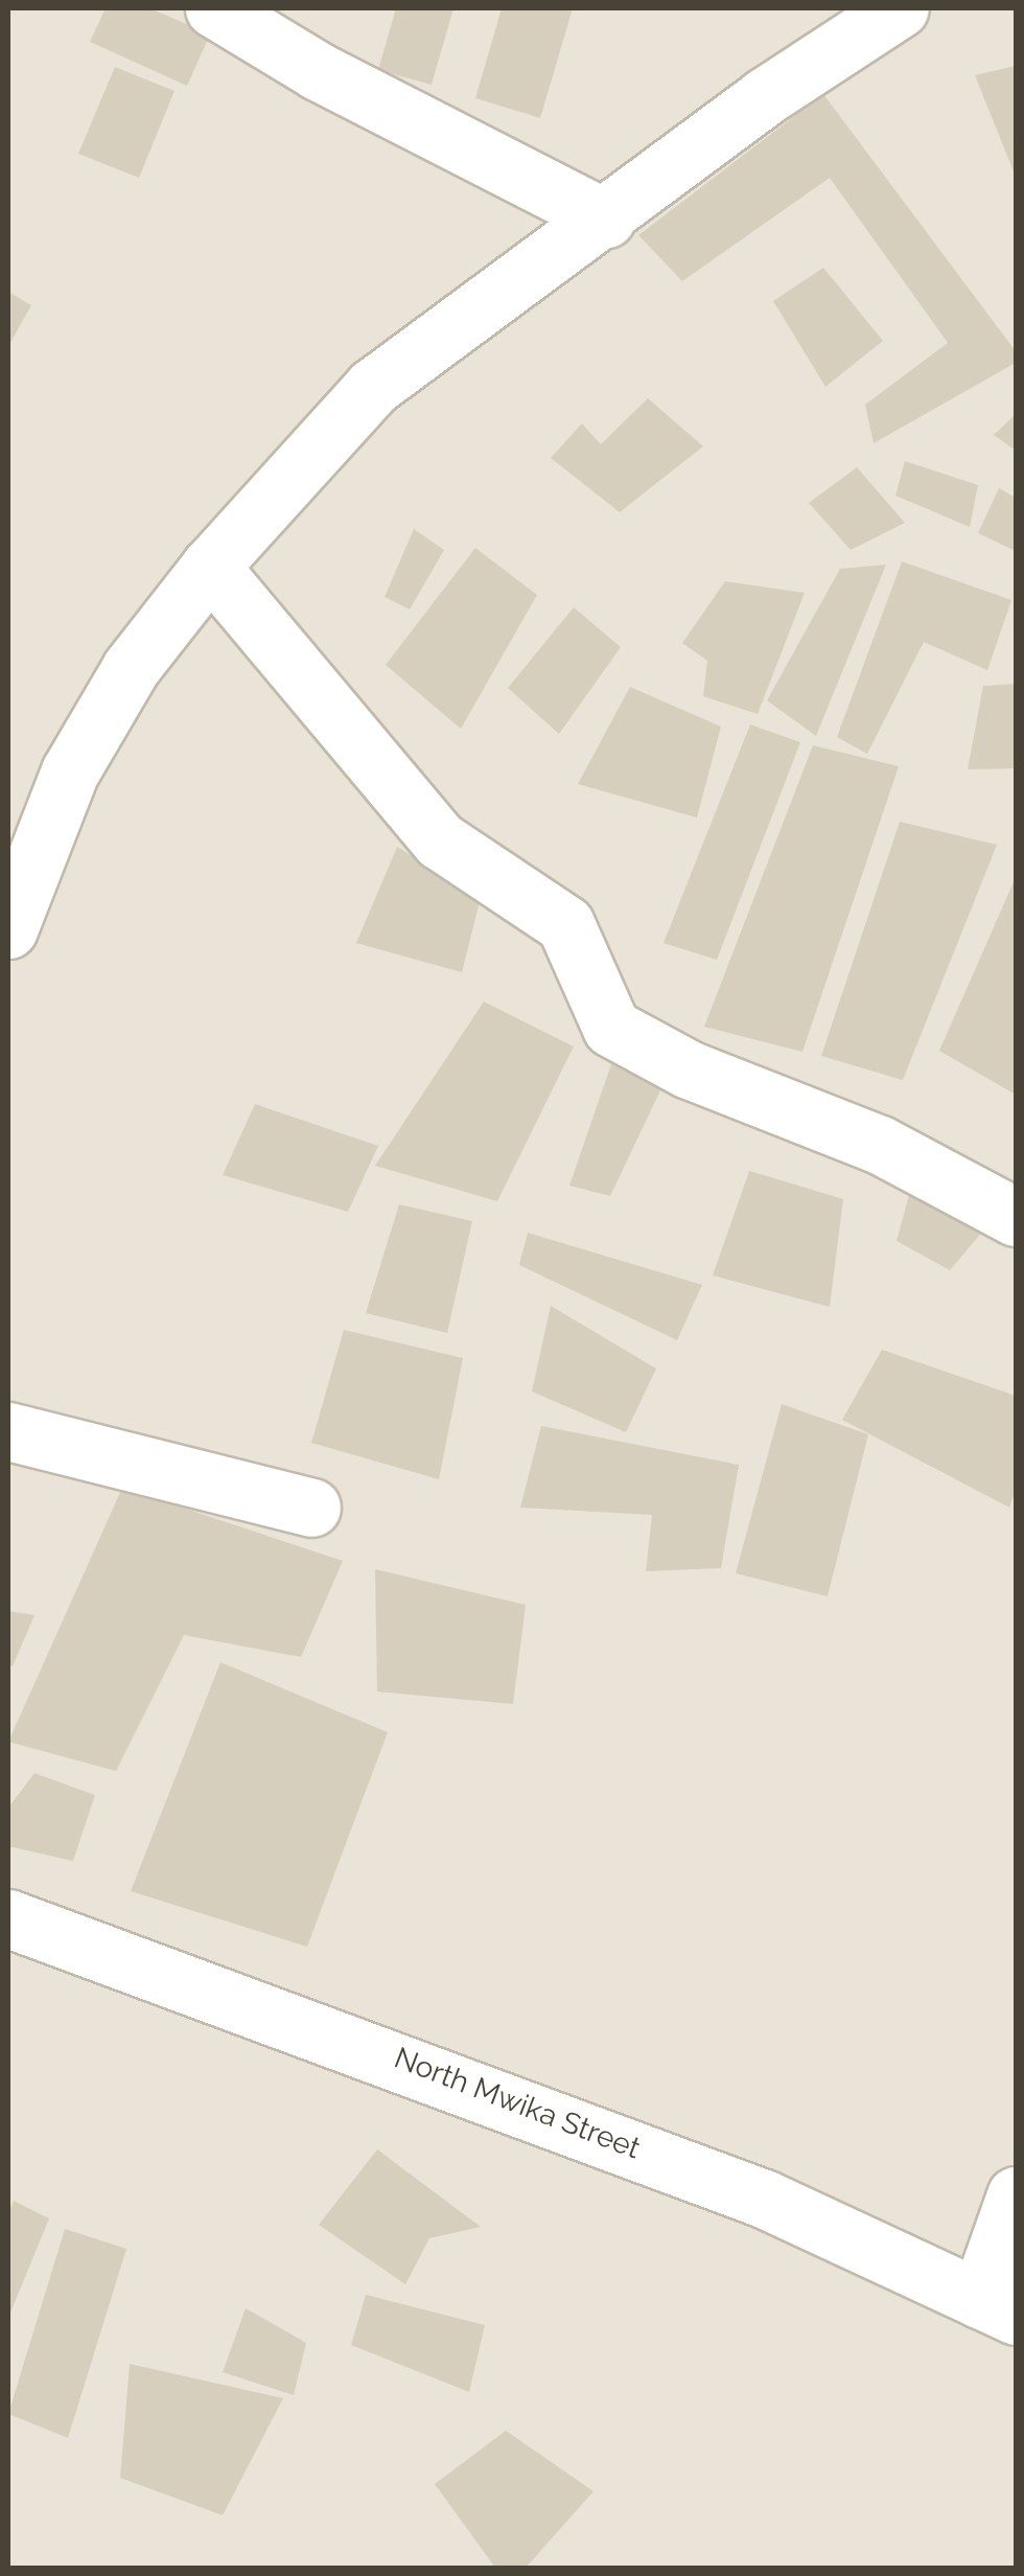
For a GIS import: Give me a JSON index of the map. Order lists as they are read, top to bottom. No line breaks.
{"streets":{"street":["North Mwika Street"]}}
